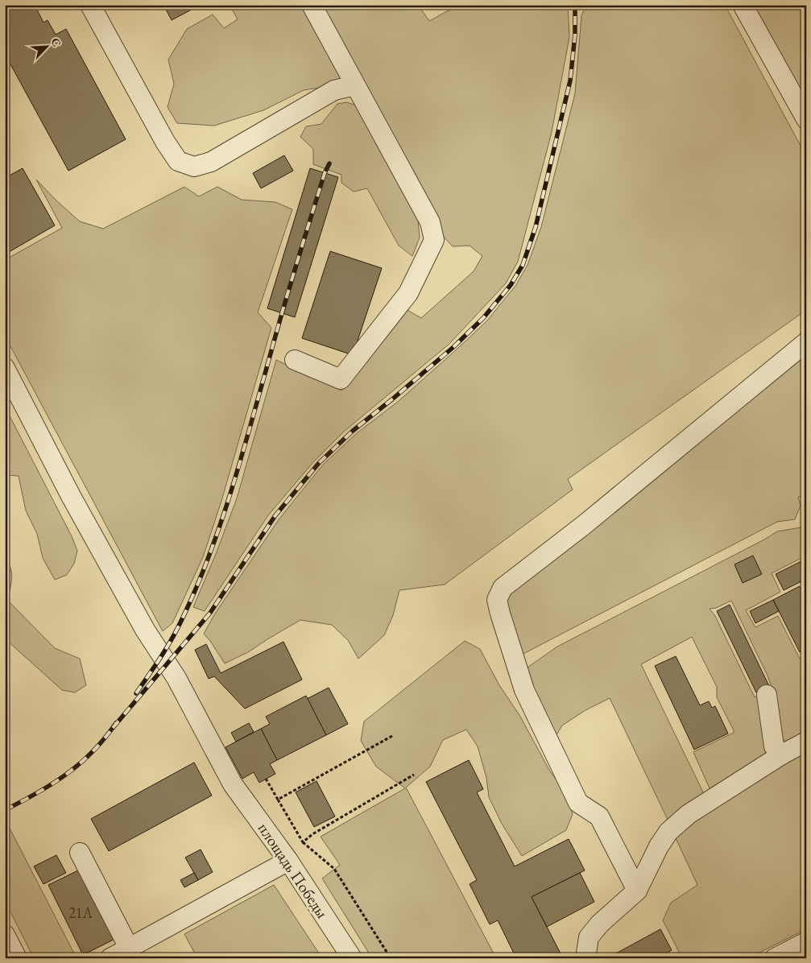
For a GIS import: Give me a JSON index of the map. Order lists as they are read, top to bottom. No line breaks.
{"streets":{"street":["площадь Победы"]},"house_numbers":["21А"],"north":"top right"}
